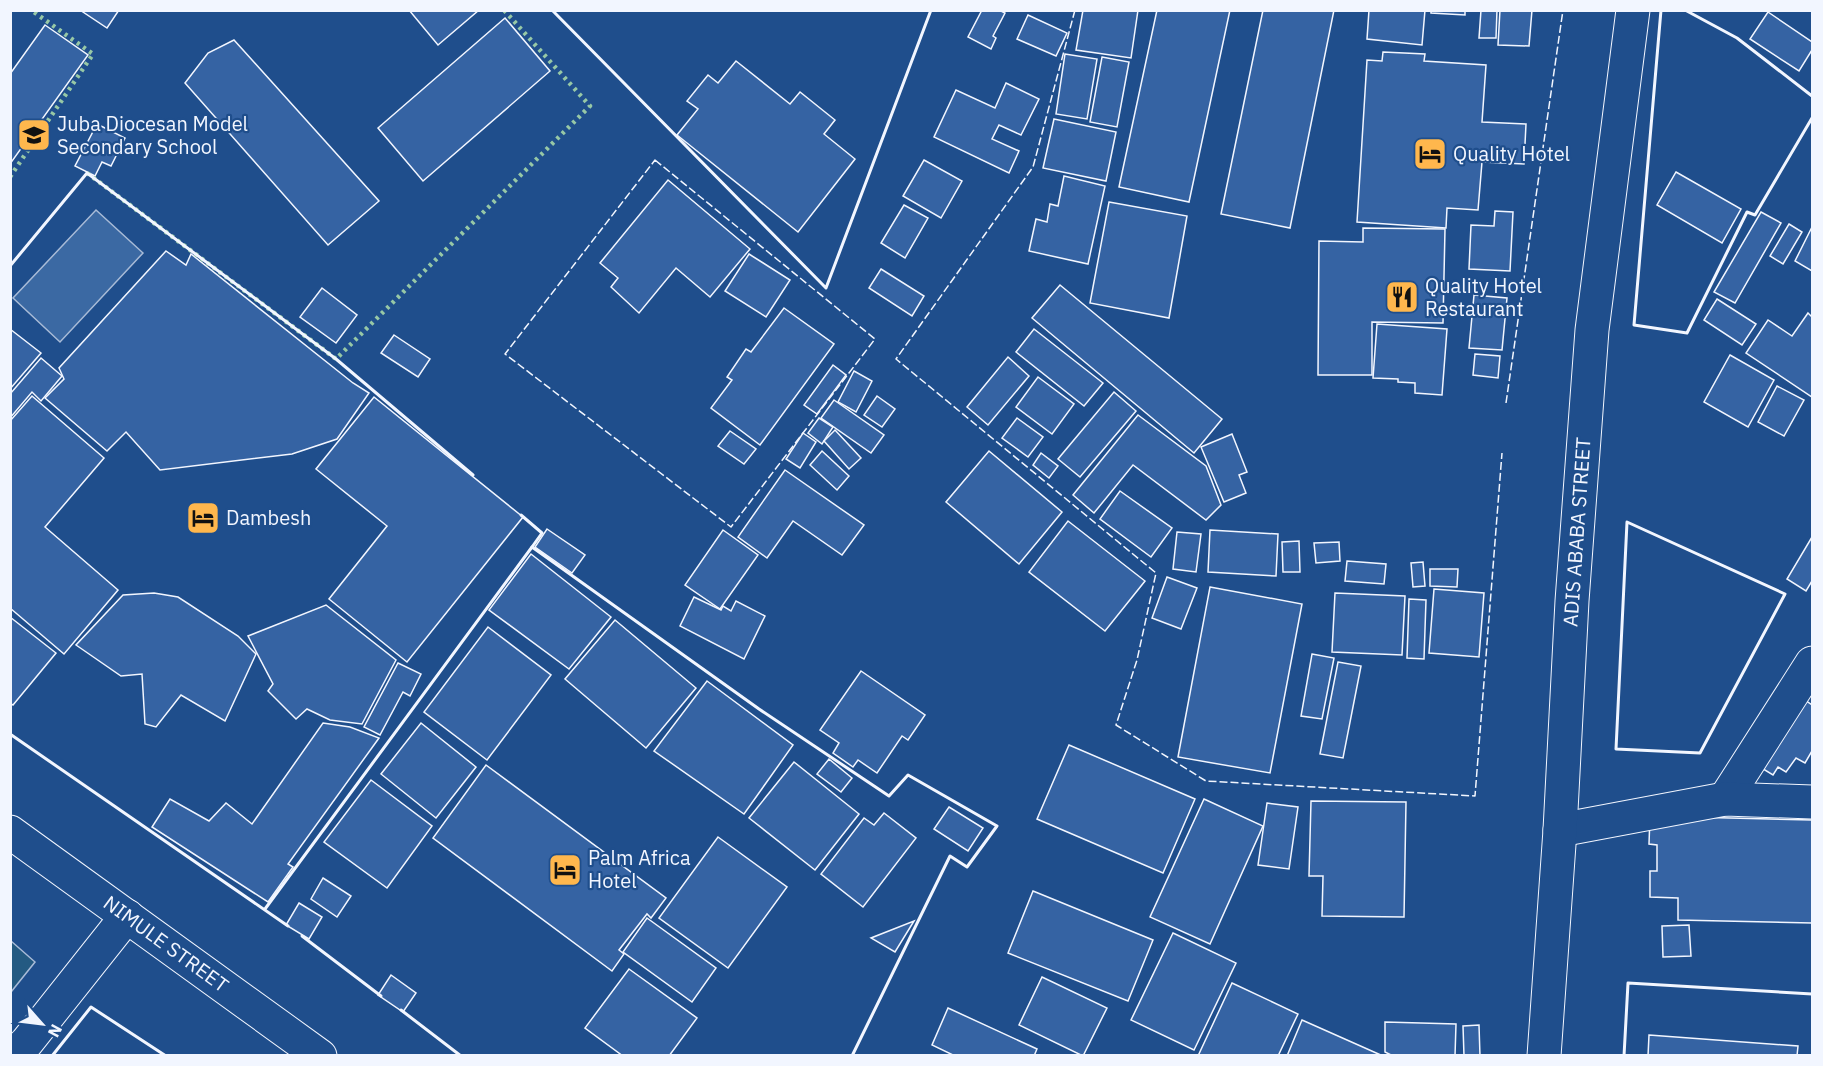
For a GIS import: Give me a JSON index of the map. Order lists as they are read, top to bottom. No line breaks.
{"streets":{"street":["ADIS ABABA STREET","NIMULE STREET"]},"places":{"school or university":["Juba Diocesan Model Secondary School"],"hotel":["Quality Hotel","Dambesh","Palm Africa Hotel"],"restaurant":["Quality Hotel Restaurant"]},"north":"bottom right"}
